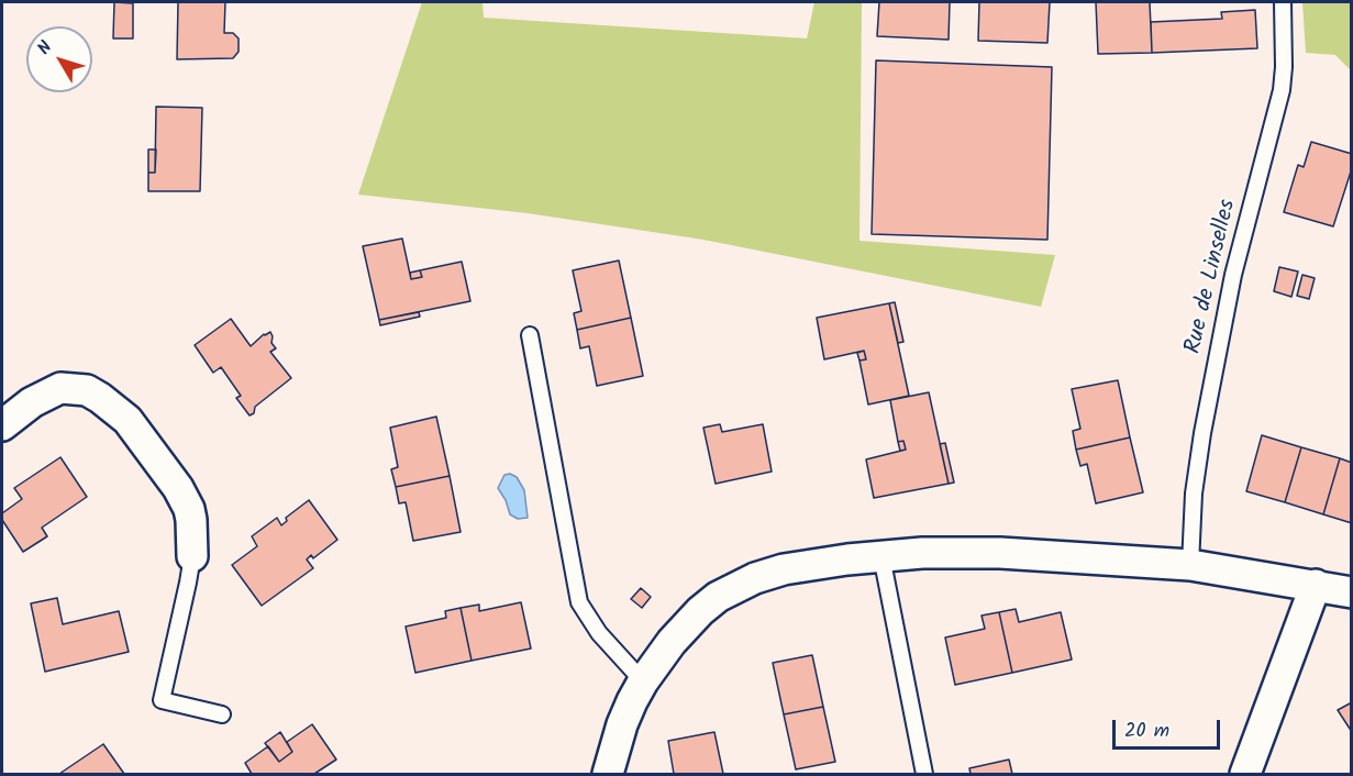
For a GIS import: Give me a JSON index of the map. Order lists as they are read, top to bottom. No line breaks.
{"streets":{"lane":["Rue de Linselles"]},"scale_bar":"20 m","north":"top left"}
